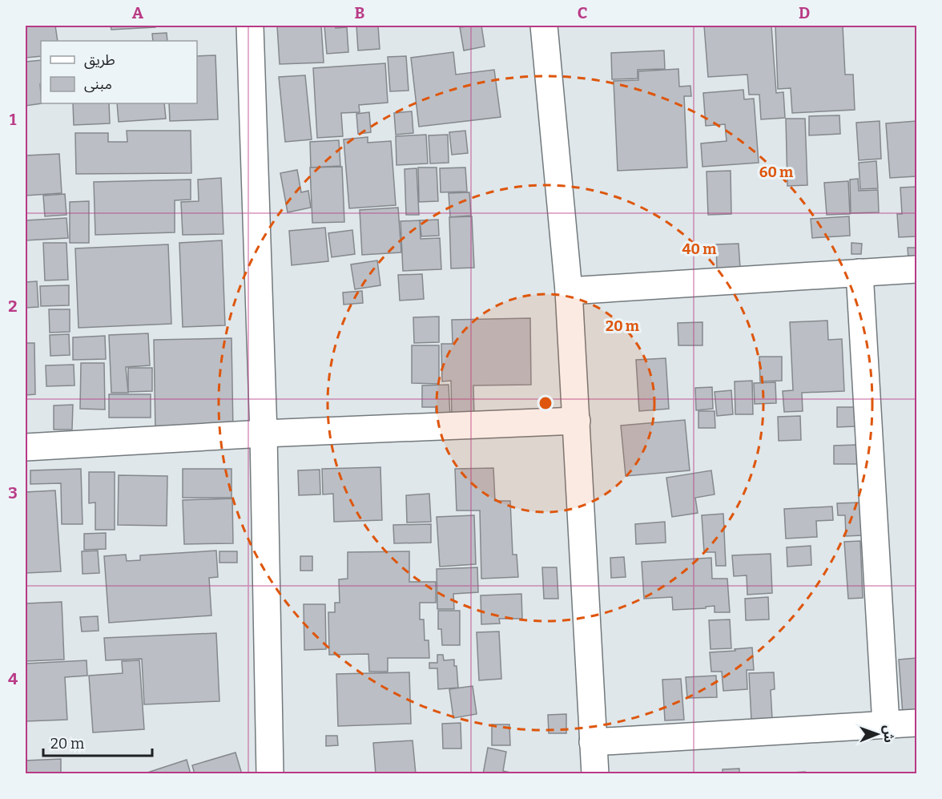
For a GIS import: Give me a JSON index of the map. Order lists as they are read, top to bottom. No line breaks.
{"legend":["طريق","مبنى"],"scale_bar":"20 m","north":"right","grid":{"columns":["A","B","C","D"],"rows":["1","2","3","4"]},"rings":["60 m","40 m","20 m"]}
